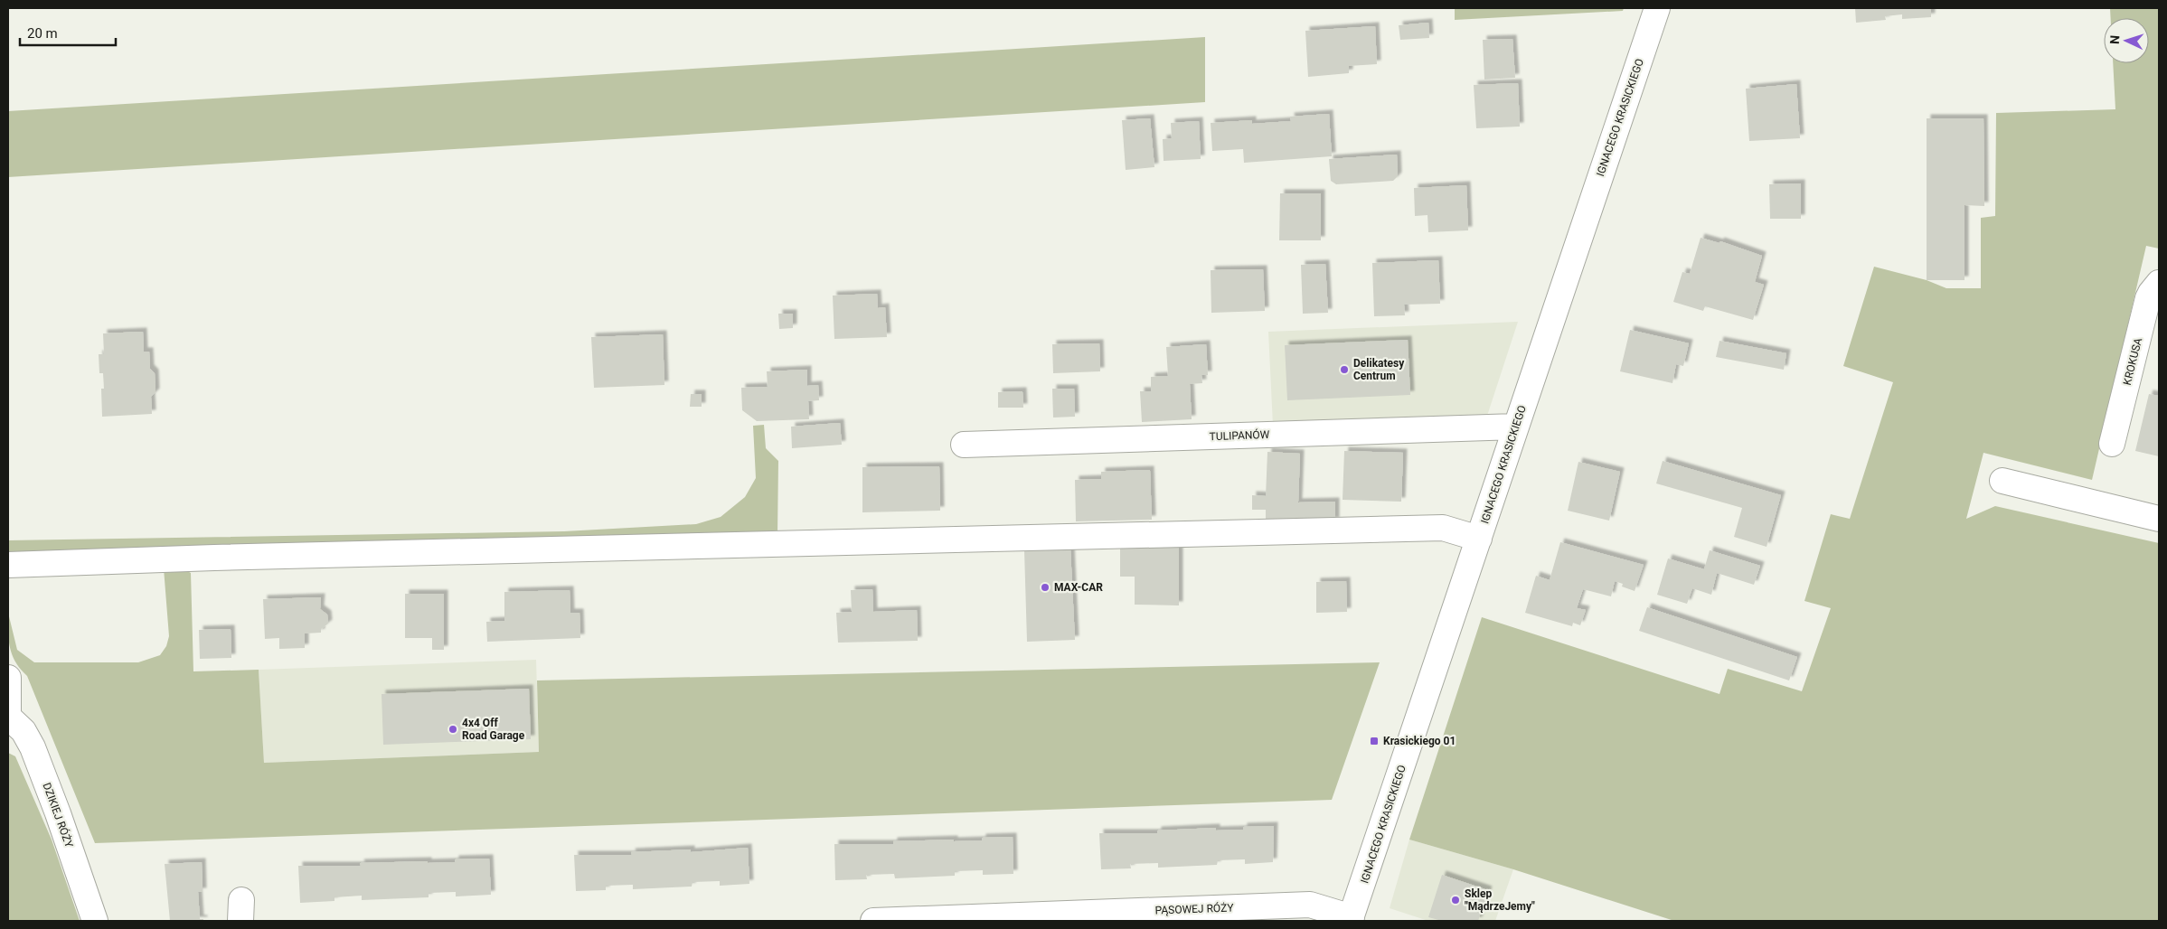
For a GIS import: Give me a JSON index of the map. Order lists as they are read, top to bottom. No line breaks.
{"streets":{"street":["IGNACEGO KRASICKIEGO","KROKUSA","TULIPANÓW","DZIKIEJ RÓŻY","PĄSOWEJ RÓŻY"]},"crossings":[["IGNACEGO KRASICKIEGO","TULIPANÓW"],["IGNACEGO KRASICKIEGO","PĄSOWEJ RÓŻY"]],"places":{"other":["Delikatesy Centrum","MAX-CAR","4x4 Off Road Garage","Sklep \"MądrzeJemy\""],"transit":["Krasickiego 01"]},"scale_bar":"20 m","north":"left"}
